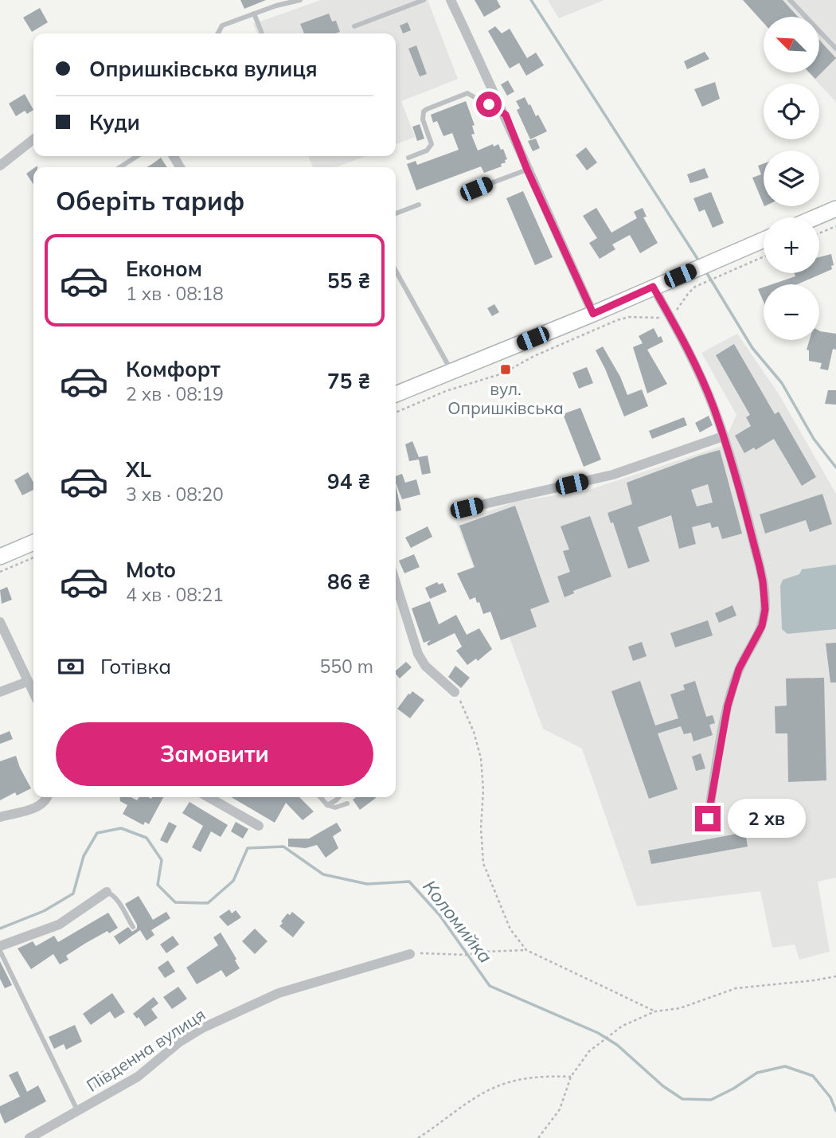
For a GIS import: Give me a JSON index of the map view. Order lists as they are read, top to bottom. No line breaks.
{"streets":{"street":["Південна вулиця"]},"water":["Коломийка"],"places":{"transit":["вул. Опришківська"]},"north":"top left","page":{"map_buttons":["+","−"],"banner":["Опришківська вулиця","Куди"],"heading":"Оберіть тариф","list":[{"name":"Економ","note":"1 хв · 08:18","value":"55 ₴"},{"name":"Комфорт","note":"2 хв · 08:19","value":"75 ₴"},{"name":"XL","note":"3 хв · 08:20","value":"94 ₴"},{"name":"Moto","note":"4 хв · 08:21","value":"86 ₴"}],"pay":["Готівка","550 m"],"buttons":"Замовити","bubble":"2 хв"}}
